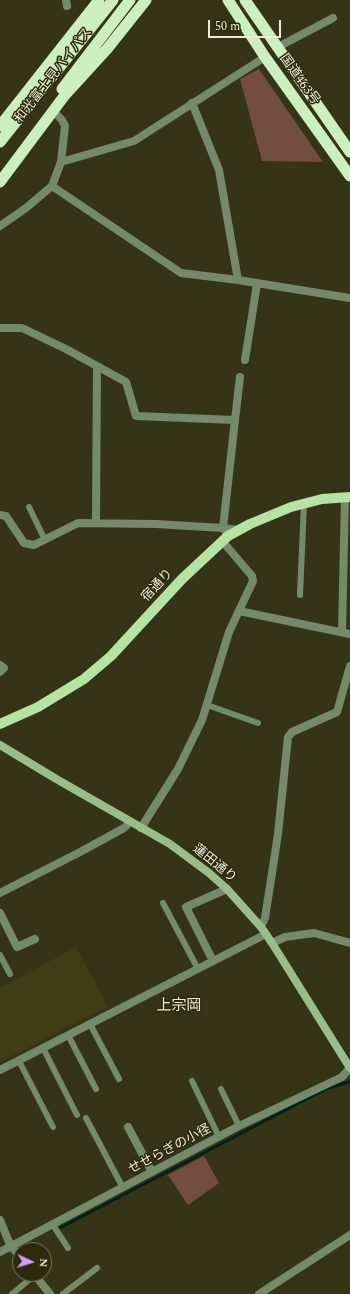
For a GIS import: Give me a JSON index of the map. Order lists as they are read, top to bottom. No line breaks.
{"streets":{"highway":["和光富士見バイパス","国道463号"],"main road":["宿通り","蓮田通り"],"street":["せせらぎの小径"]},"crossings":[["蓮田通り","せせらぎの小径"]],"districts":["上宗岡"],"scale_bar":"50 m","north":"right"}
